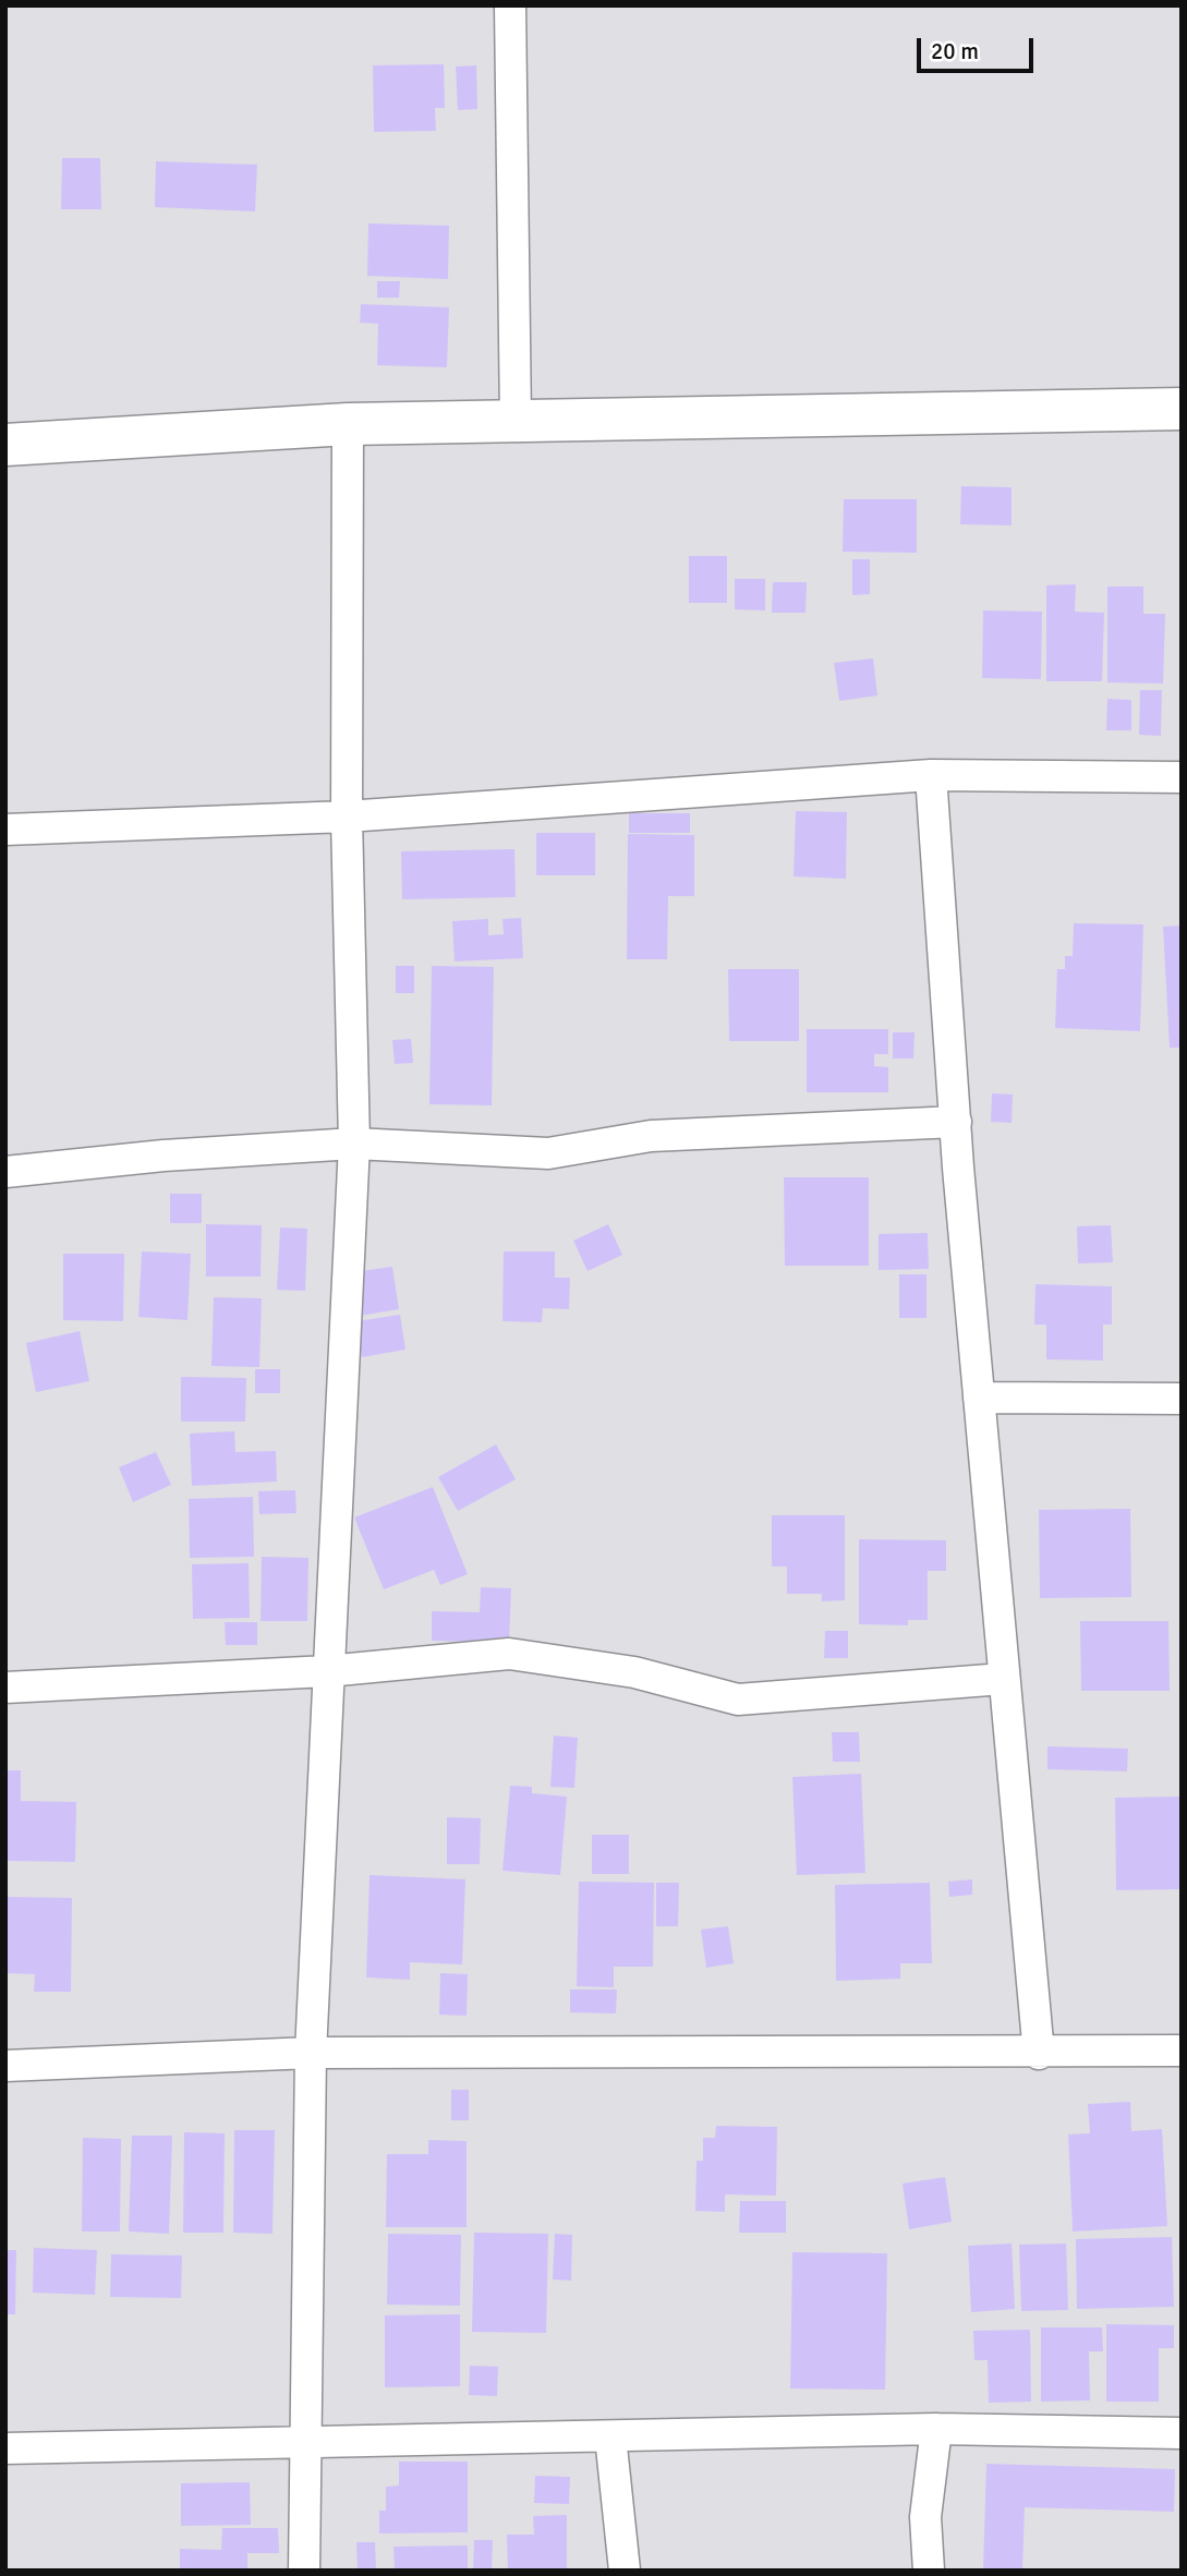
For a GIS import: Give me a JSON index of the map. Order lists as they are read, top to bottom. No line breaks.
{"scale_bar":"20 m"}
